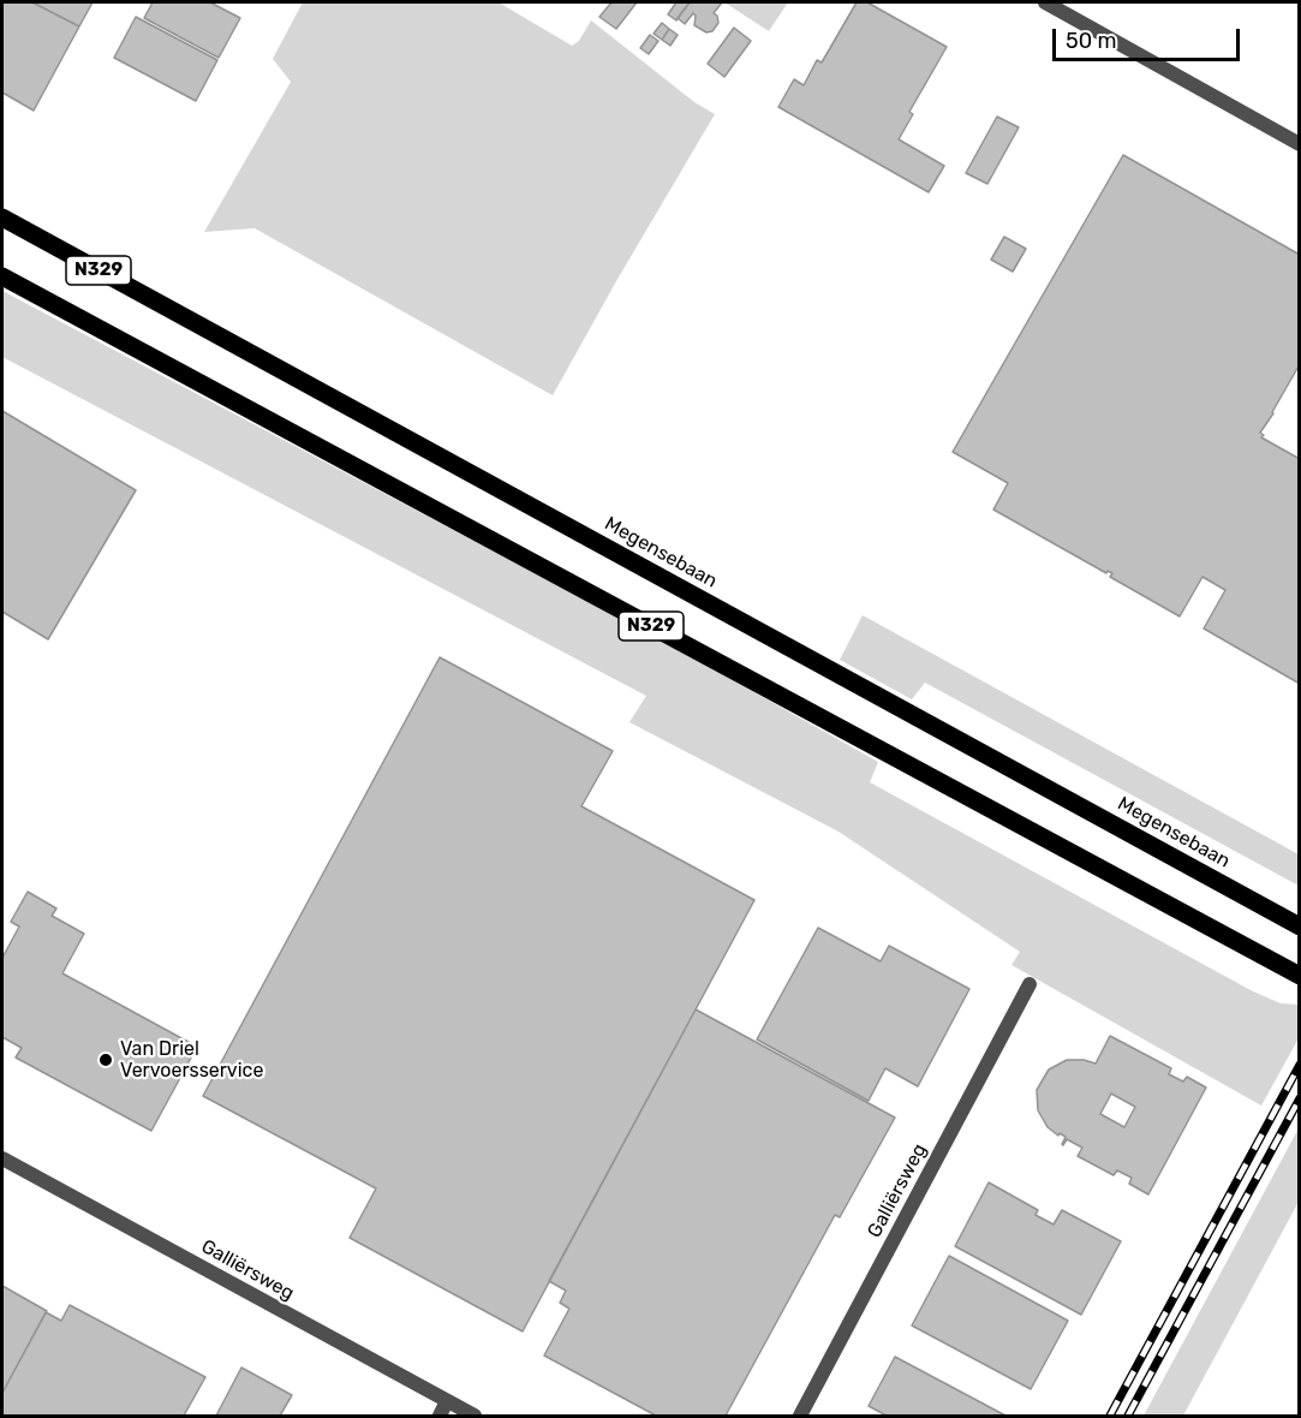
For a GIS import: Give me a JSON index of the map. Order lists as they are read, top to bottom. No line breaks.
{"streets":{"main road":["N329","Megensebaan"],"street":["Galliërsweg"]},"places":["Van Driel Vervoersservice"],"scale_bar":"50 m"}
